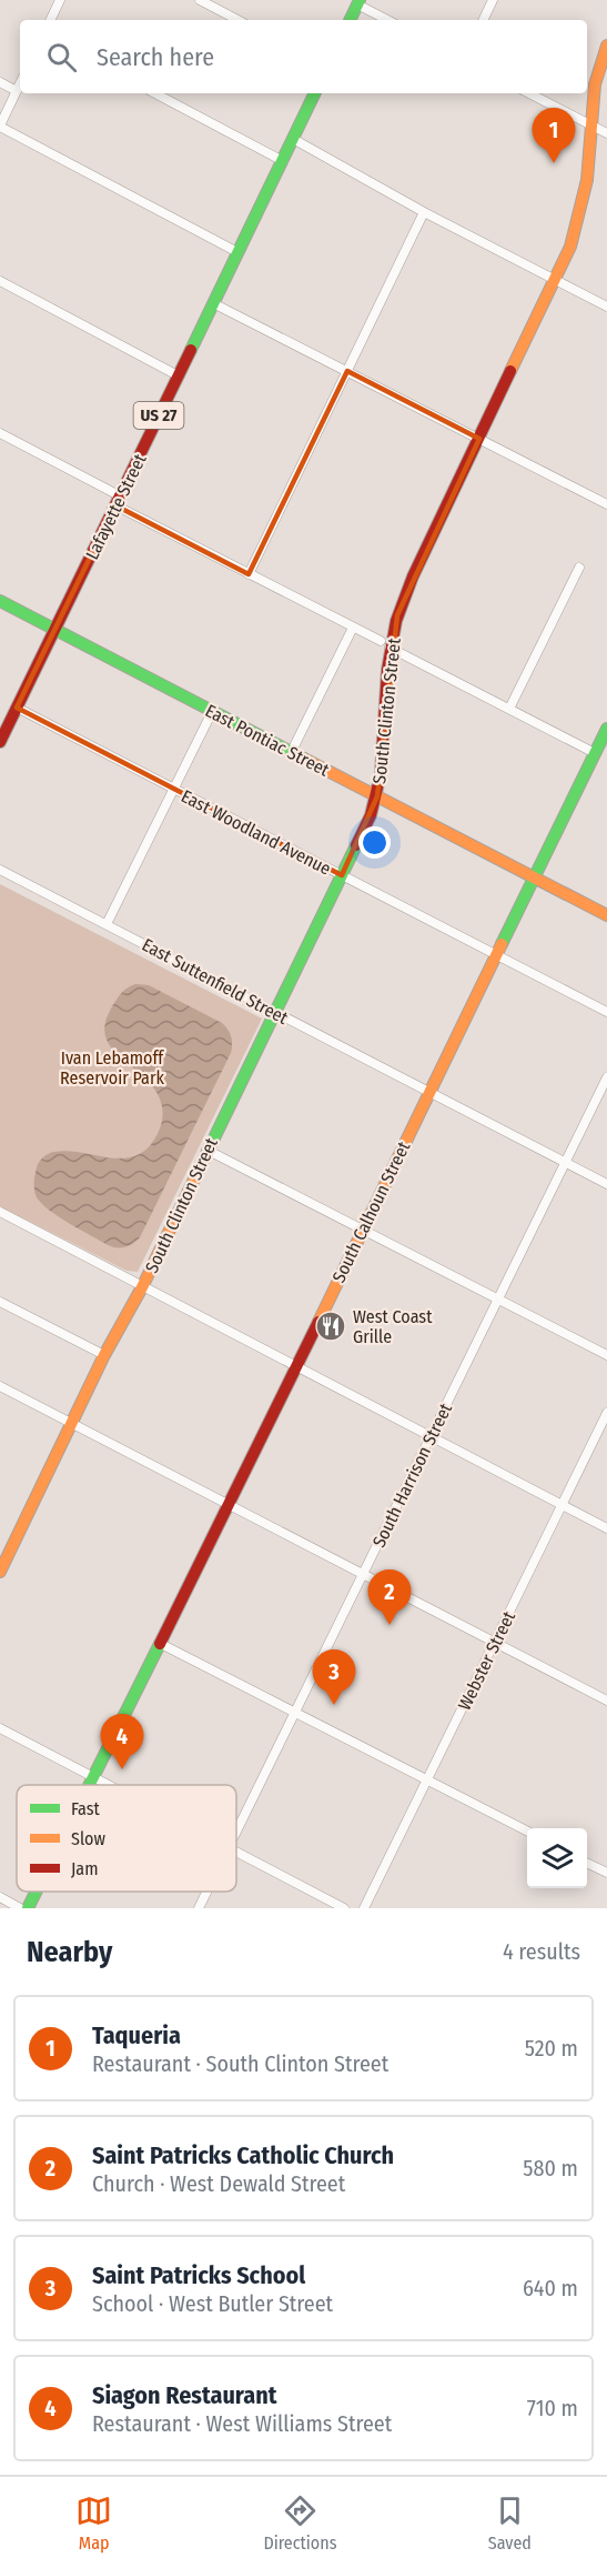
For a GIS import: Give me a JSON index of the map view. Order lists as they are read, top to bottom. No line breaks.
{"streets":{"main road":["US 27","Lafayette Street","South Clinton Street","East Pontiac Street","South Calhoun Street"],"street":["East Woodland Avenue","East Suttenfield Street","South Harrison Street","Webster Street"]},"crossings":[["Lafayette Street","East Pontiac Street"],["Lafayette Street","East Woodland Avenue"],["South Clinton Street","East Pontiac Street"],["South Clinton Street","East Woodland Avenue"],["South Clinton Street","East Suttenfield Street"],["East Pontiac Street","South Calhoun Street"],["East Woodland Avenue","South Calhoun Street"],["East Suttenfield Street","South Calhoun Street"],["East Suttenfield Street","South Harrison Street"]],"parks":["Ivan Lebamoff Reservoir Park"],"places":{"restaurant":["West Coast Grille"]},"legend":["Fast","Slow","Jam"],"page":{"search":"Search here","pins":["1","2","3","4"],"heading":["Nearby","4 results"],"list":[{"mark":"1","name":"Taqueria","note":"Restaurant · South Clinton Street","value":"520 m"},{"mark":"2","name":"Saint Patricks Catholic Church","note":"Church · West Dewald Street","value":"580 m"},{"mark":"3","name":"Saint Patricks School","note":"School · West Butler Street","value":"640 m"},{"mark":"4","name":"Siagon Restaurant","note":"Restaurant · West Williams Street","value":"710 m"}],"nav":["Map","Directions","Saved"]}}
